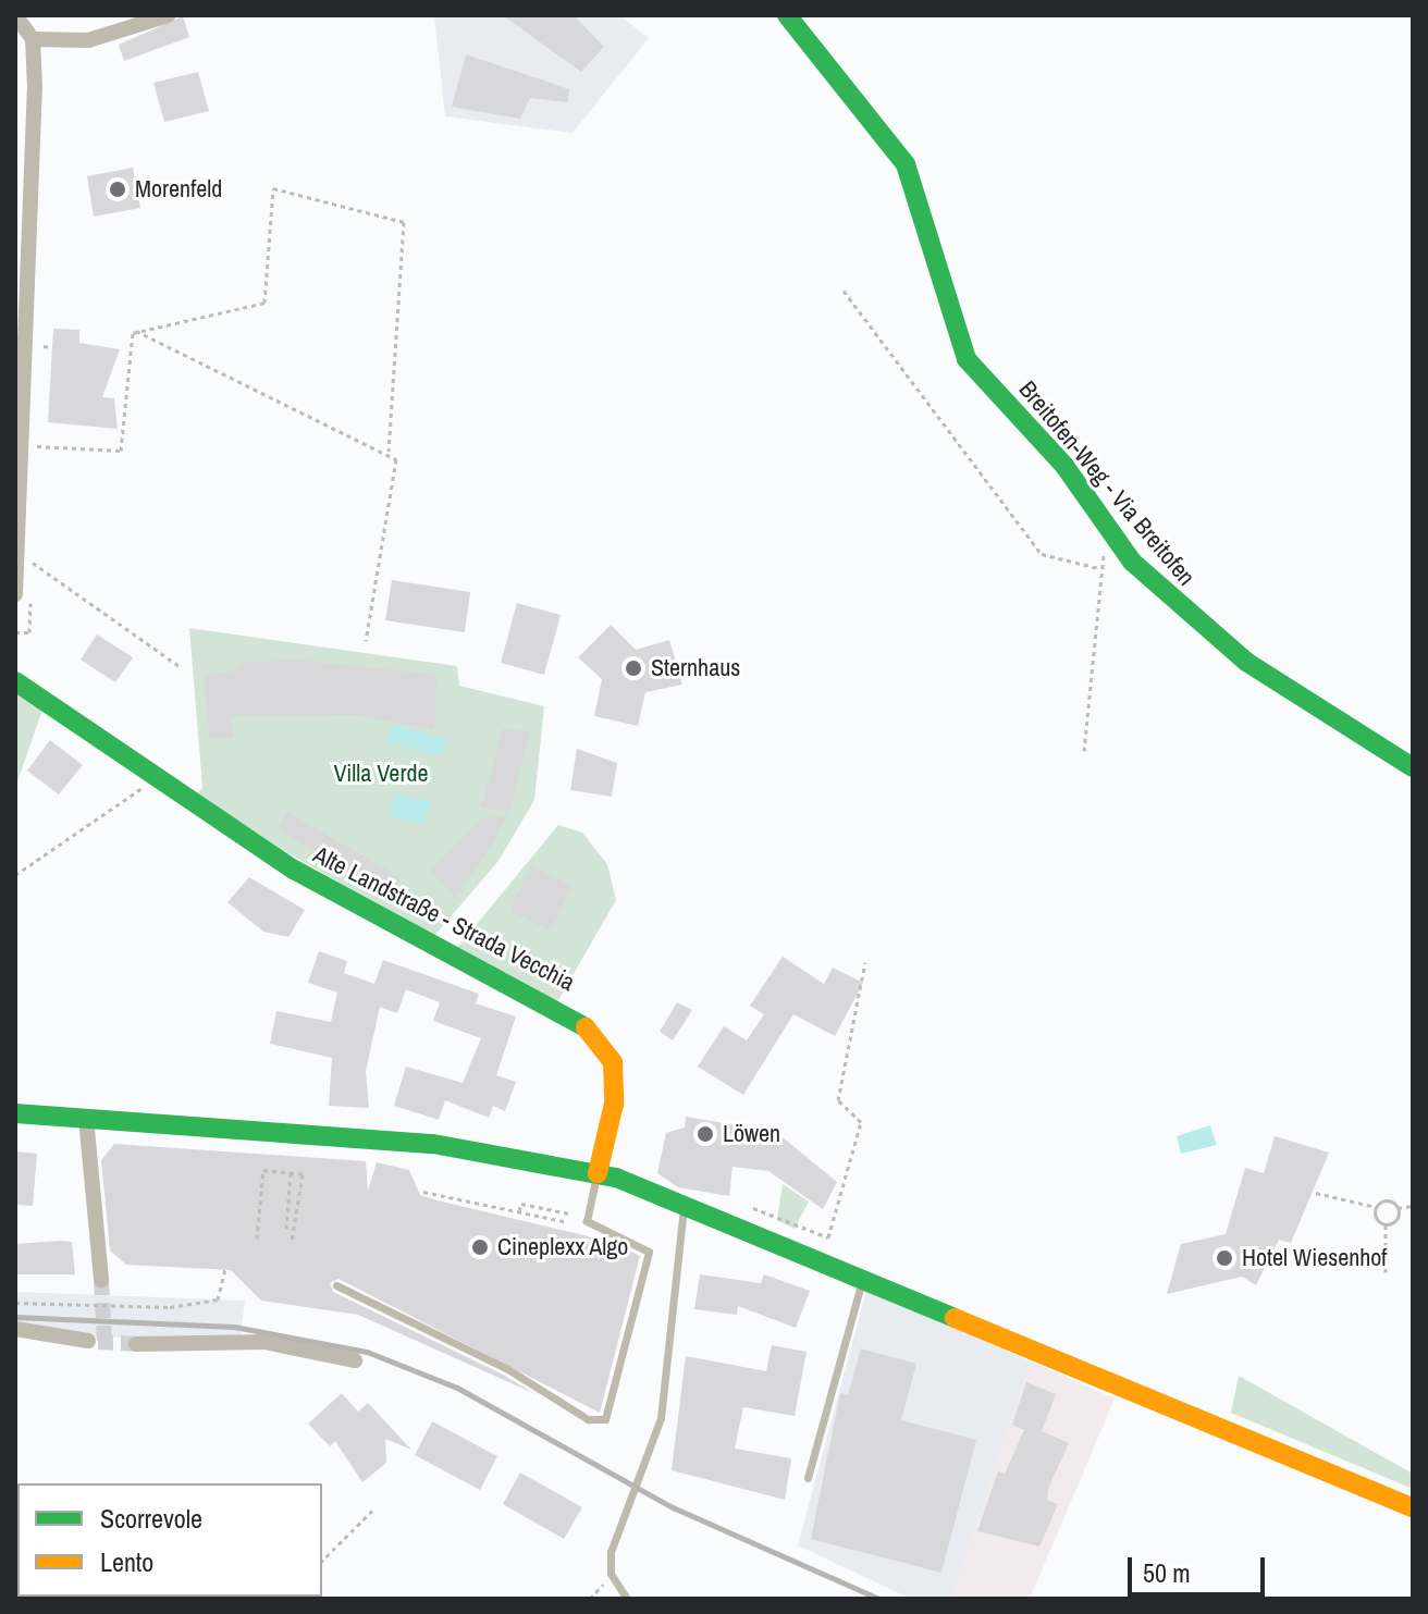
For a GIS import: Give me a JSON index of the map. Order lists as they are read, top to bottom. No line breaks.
{"streets":{"main road":["Breitofen-Weg - Via Breitofen","Alte Landstraße - Strada Vecchia"]},"parks":["Villa Verde"],"places":["Morenfeld","Sternhaus","Löwen","Cineplexx Algo","Hotel Wiesenhof"],"legend":["Scorrevole","Lento"],"scale_bar":"50 m"}
